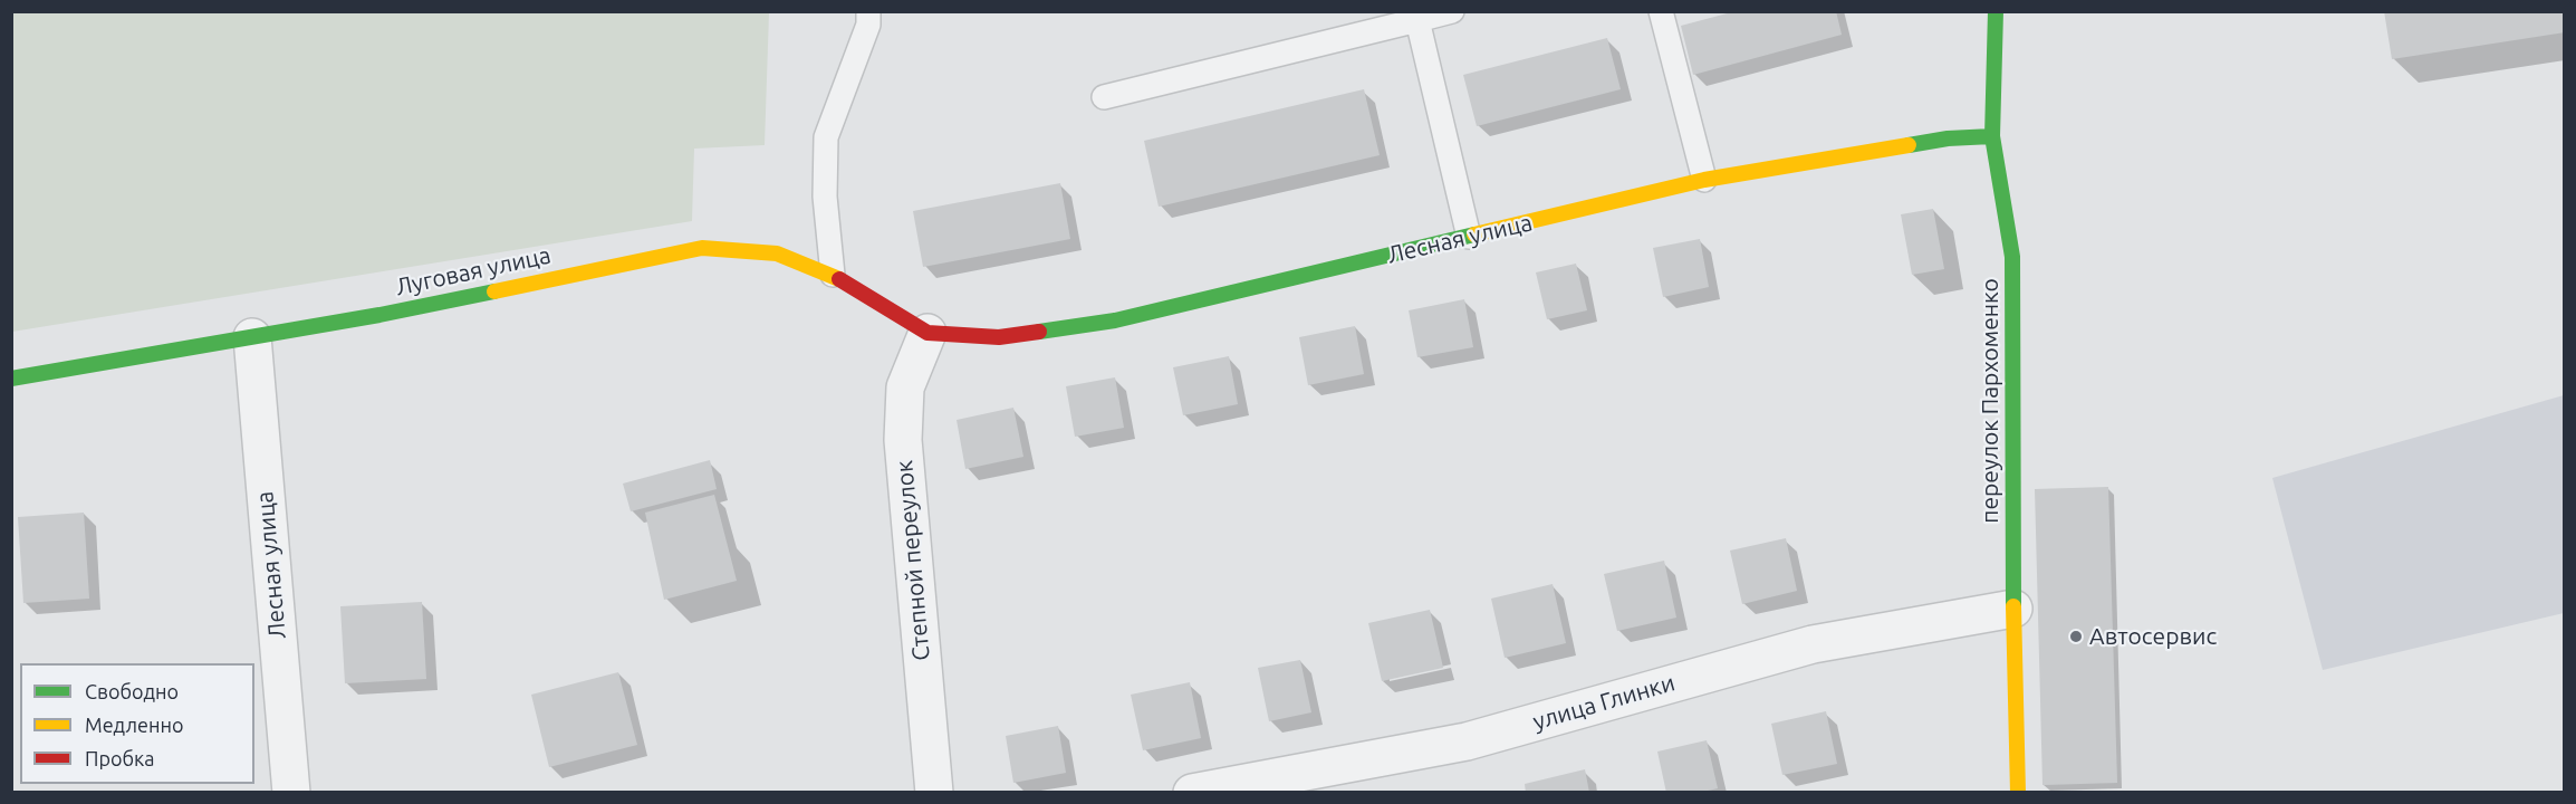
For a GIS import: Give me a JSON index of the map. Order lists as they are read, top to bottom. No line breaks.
{"streets":{"street":["Лесная улица","Луговая улица","переулок Пархоменко","Степной переулок","улица Глинки"]},"crossings":[["Лесная улица","Луговая улица"],["Лесная улица","переулок Пархоменко"],["Лесная улица","Степной переулок"],["Луговая улица","Степной переулок"],["переулок Пархоменко","улица Глинки"]],"places":["Автосервис"],"legend":["Свободно","Медленно","Пробка"]}
